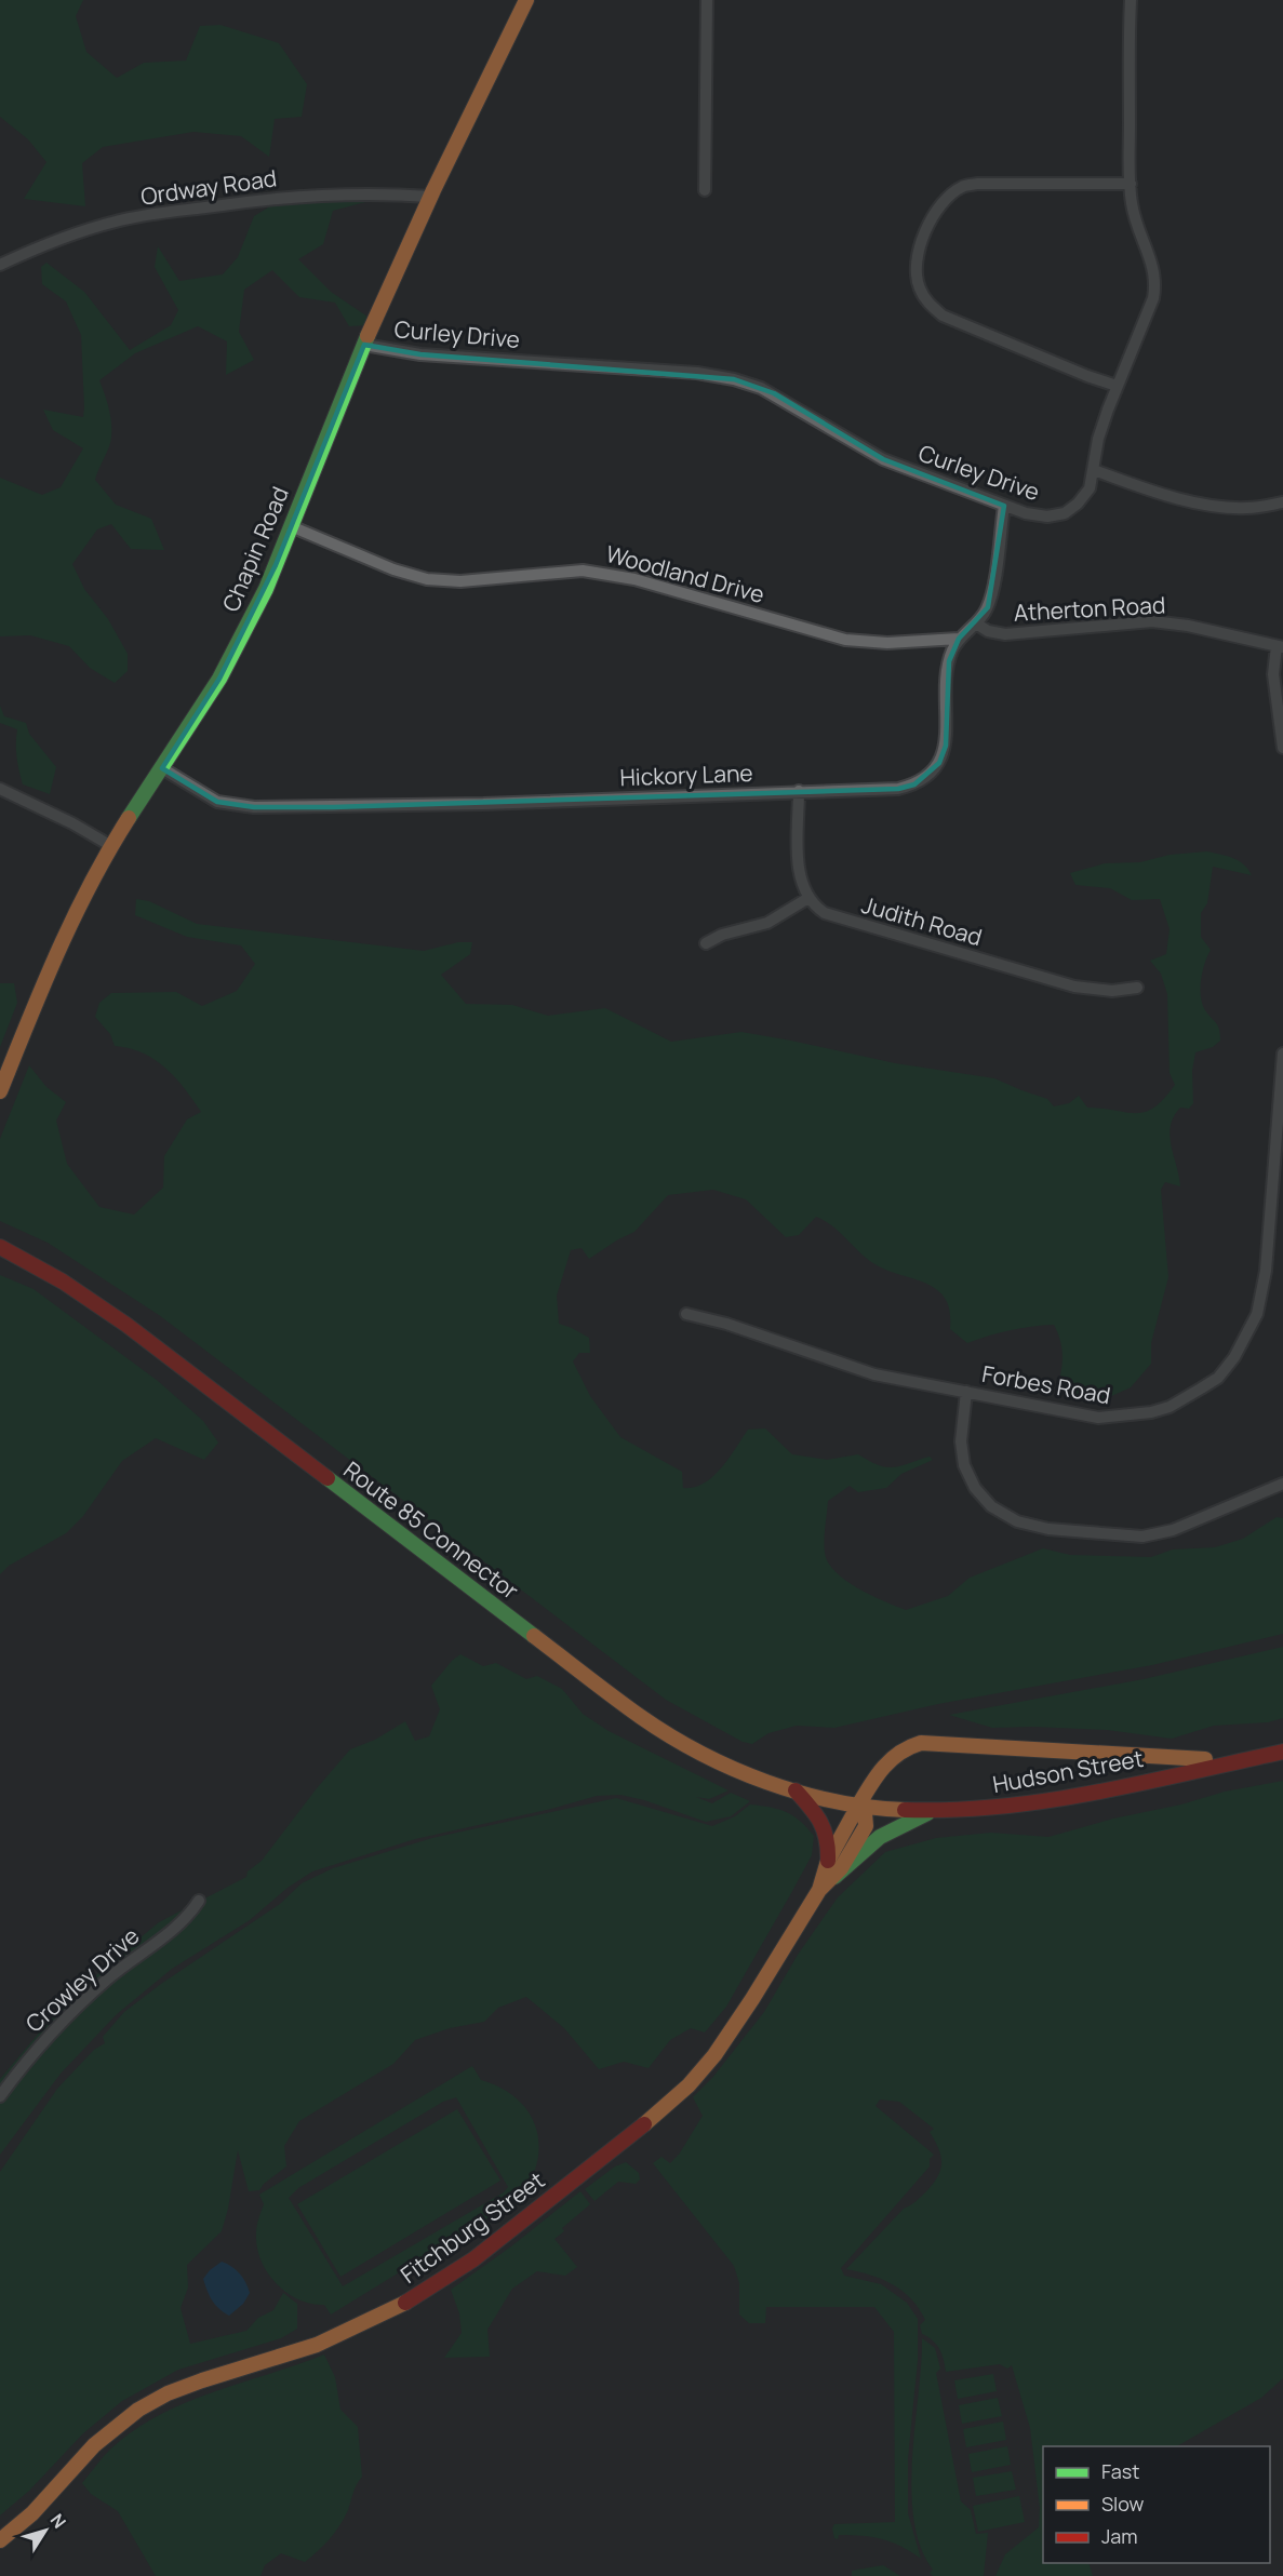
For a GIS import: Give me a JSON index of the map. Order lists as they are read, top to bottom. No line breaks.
{"streets":{"street":["Ordway Road","Curley Drive","Chapin Road","Woodland Drive","Atherton Road","Hickory Lane","Judith Road","Forbes Road","Route 85 Connector","Hudson Street","Crowley Drive","Fitchburg Street"]},"crossings":[["Ordway Road","Chapin Road"],["Curley Drive","Chapin Road"],["Curley Drive","Hickory Lane"],["Chapin Road","Woodland Drive"],["Chapin Road","Hickory Lane"],["Woodland Drive","Hickory Lane"],["Atherton Road","Hickory Lane"],["Route 85 Connector","Hudson Street"]],"legend":["Fast","Slow","Jam"],"north":"top right"}
